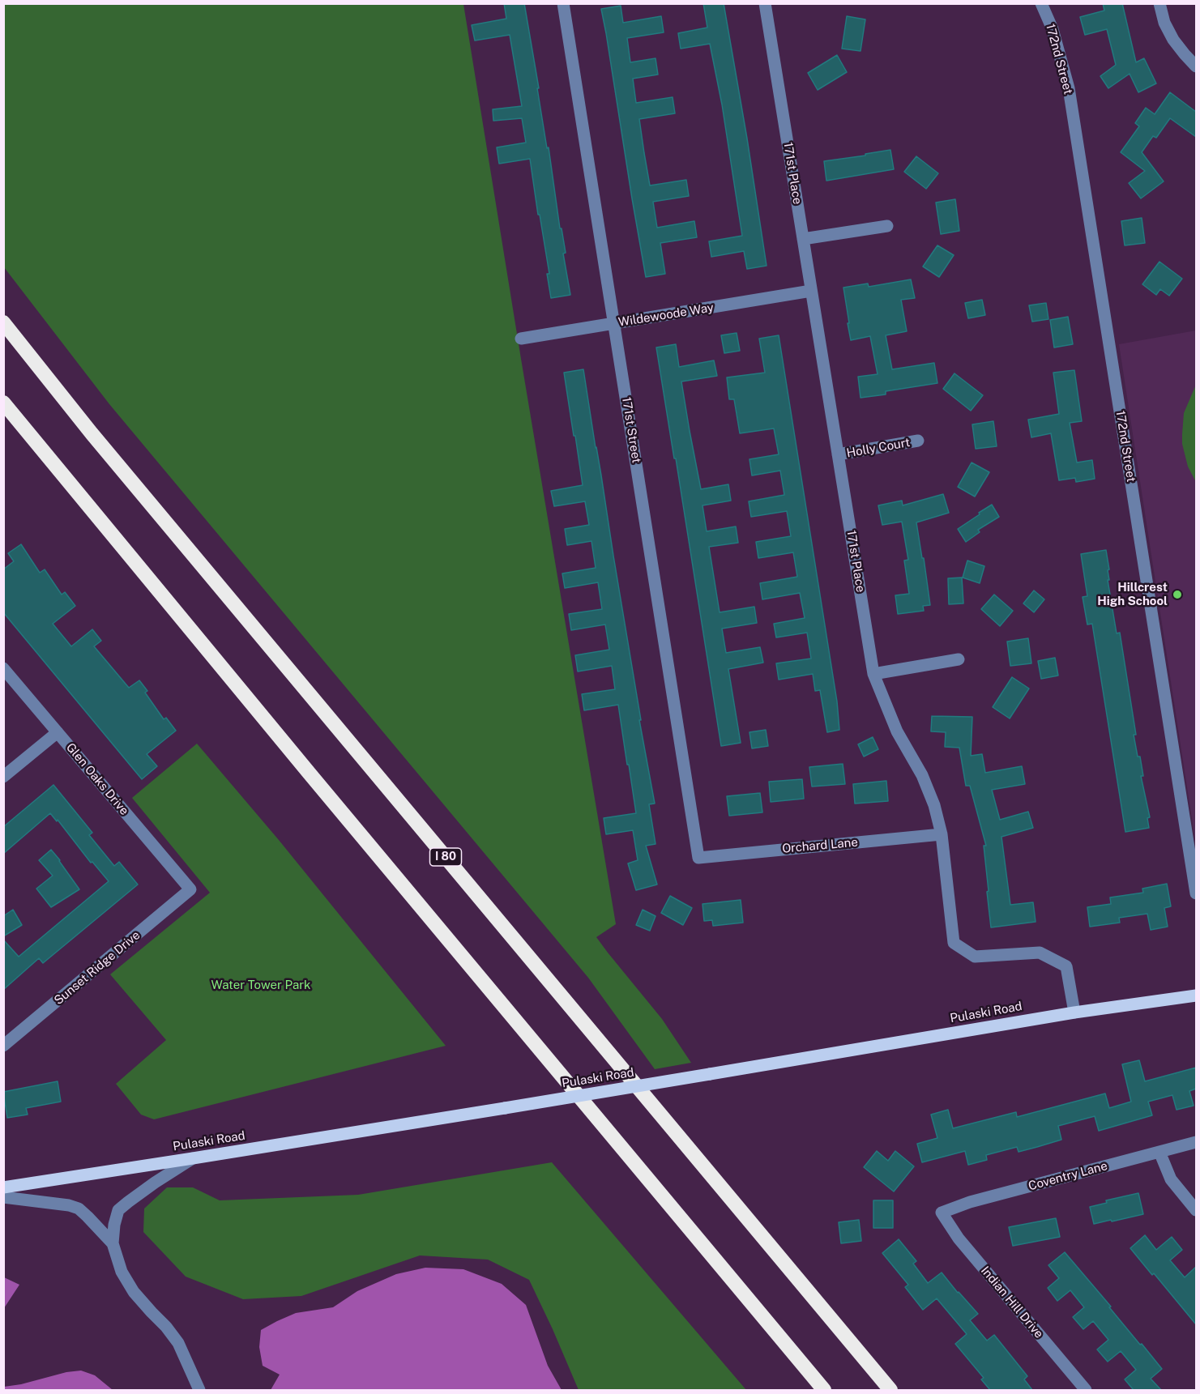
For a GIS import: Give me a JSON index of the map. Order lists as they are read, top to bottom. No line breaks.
{"streets":{"highway":["I 80"],"main road":["Pulaski Road"],"street":["172nd Street","171st Place","Wildewoode Way","171st Street","Holly Court","Glen Oaks Drive","Orchard Lane","Sunset Ridge Drive","Coventry Lane","Indian Hill Drive"]},"crossings":[["171st Place","Wildewoode Way"],["171st Place","Holly Court"],["171st Place","Orchard Lane"],["171st Place","Pulaski Road"],["Wildewoode Way","171st Street"],["171st Street","Orchard Lane"],["Glen Oaks Drive","Sunset Ridge Drive"],["Coventry Lane","Indian Hill Drive"]],"parks":["Water Tower Park"],"places":["Hillcrest High School"]}
